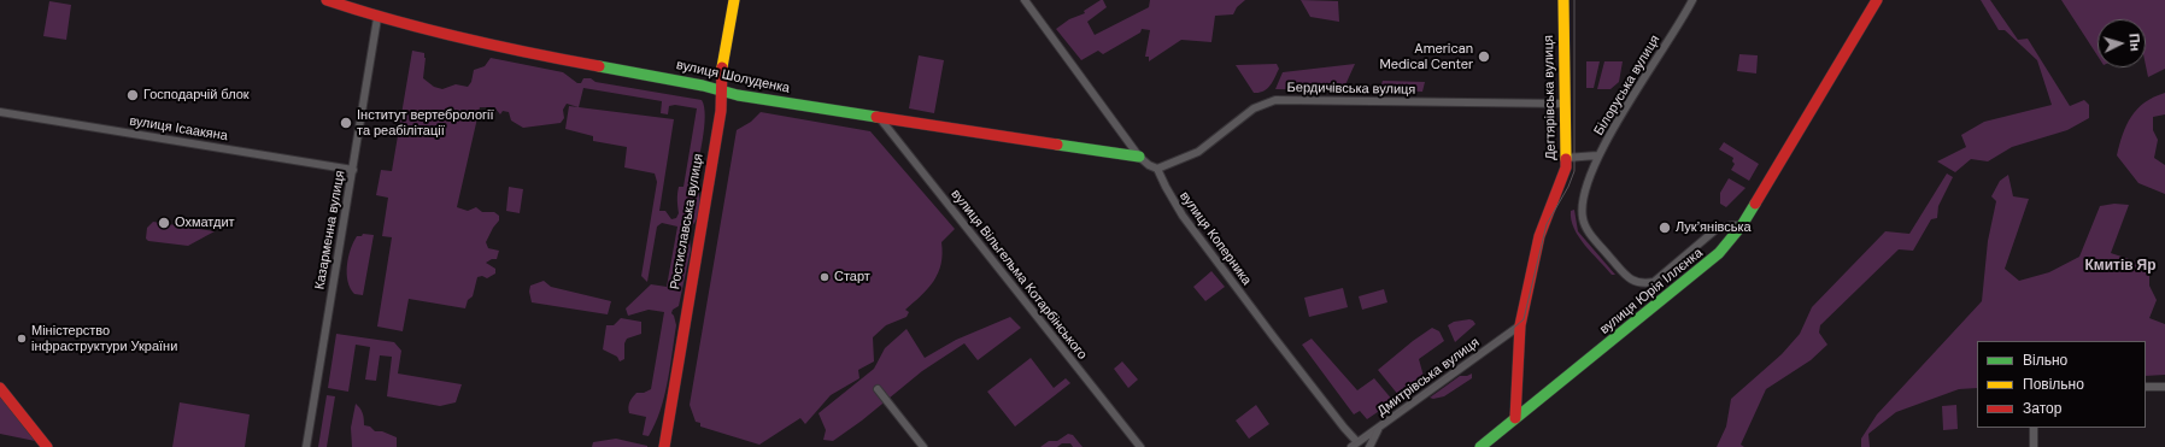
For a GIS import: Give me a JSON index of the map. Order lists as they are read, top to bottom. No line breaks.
{"streets":{"street":["вулиця Шолуденка","Білоруська вулиця","Бердичівська вулиця","Дегтярівська вулиця","вулиця Ісаакяна","Ростиславська вулиця","Казарменна вулиця","вулиця Коперника","вулиця Вільгельма Котарбінського","вулиця Юрія Іллєнка","Дмитрівська вулиця"]},"crossings":[["вулиця Шолуденка","Ростиславська вулиця"],["вулиця Шолуденка","Казарменна вулиця"],["вулиця Шолуденка","вулиця Вільгельма Котарбінського"],["Білоруська вулиця","Дегтярівська вулиця"],["Бердичівська вулиця","Дегтярівська вулиця"],["Бердичівська вулиця","вулиця Коперника"],["Дегтярівська вулиця","вулиця Юрія Іллєнка"],["Дегтярівська вулиця","Дмитрівська вулиця"],["вулиця Ісаакяна","Казарменна вулиця"],["вулиця Коперника","Дмитрівська вулиця"]],"districts":["Кмитів Яр"],"places":["American Medical Center","Господарчій блок","Інститут вертебрології та реабілітації","Охматдит","Лукʼянівська","Старт","Міністерство інфраструктури України"],"legend":["Вільно","Повільно","Затор"],"north":"right"}
